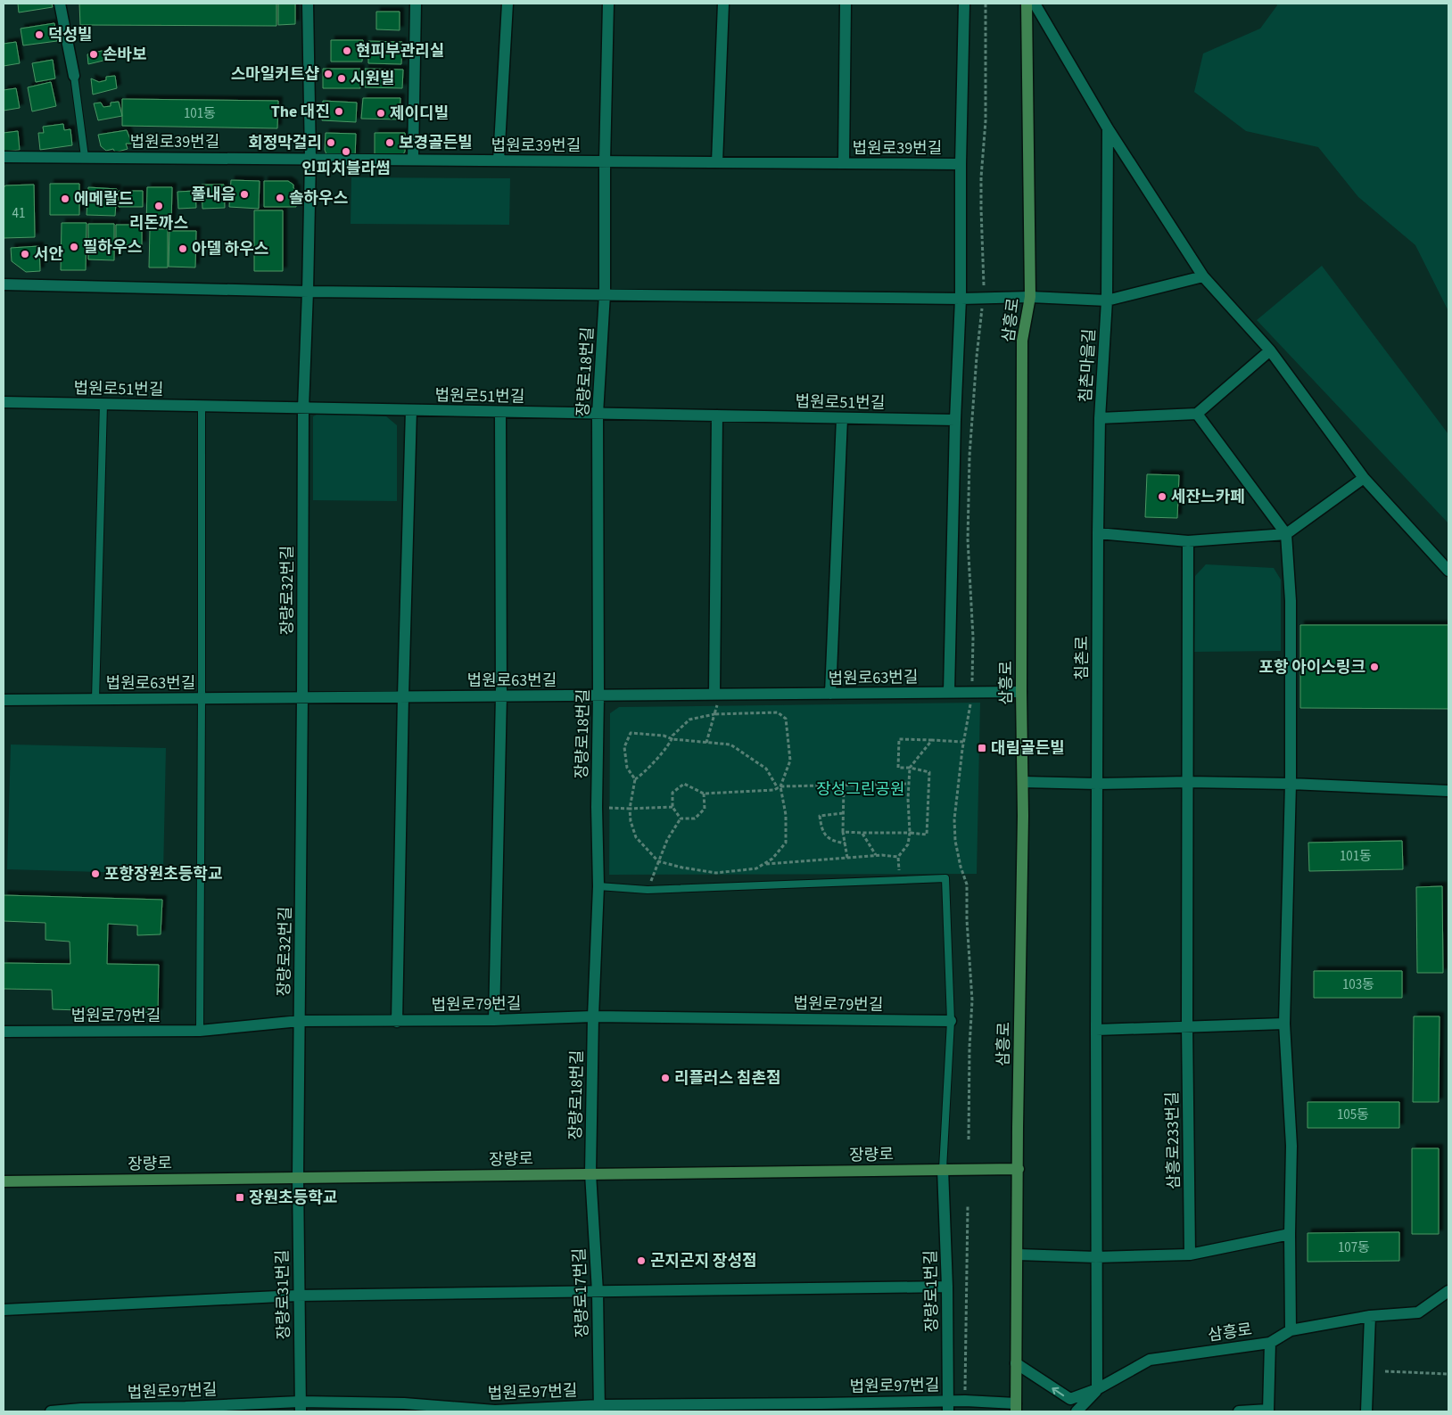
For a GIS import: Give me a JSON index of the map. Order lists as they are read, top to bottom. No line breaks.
{"streets":{"main road":["삼흥로","장량로"],"street":["법원로39번길","침촌마을길","장량로18번길","법원로51번길","장량로32번길","침촌로","법원로63번길","법원로79번길","삼흥로233번길","장량로1번길","장량로17번길","장량로31번길","법원로97번길"]},"crossings":[["법원로39번길","장량로18번길"],["법원로39번길","장량로32번길"],["삼흥로","법원로63번길"],["삼흥로","장량로"],["삼흥로","법원로97번길"],["침촌마을길","침촌로"],["장량로18번길","법원로51번길"],["장량로18번길","법원로63번길"],["장량로18번길","법원로79번길"],["장량로18번길","장량로"],["장량로18번길","장량로17번길"],["법원로51번길","장량로32번길"],["장량로32번길","법원로63번길"],["장량로32번길","법원로79번길"],["장량로32번길","장량로"],["장량로32번길","장량로31번길"],["장량로","장량로1번길"],["장량로","장량로17번길"],["장량로","장량로31번길"],["장량로1번길","법원로97번길"],["장량로17번길","법원로97번길"],["장량로31번길","법원로97번길"]],"parks":["장성그린공원"],"places":{"other":["덕성빌","현피부관리실","손바보","스마일커트샵","시원빌","The 대진","제이디빌","회정막걸리","보경골든빌","인피치블라썸","풀내음","솔하우스","에메랄드","리돈까스","필하우스","아델 하우스","서안","세잔느카페","포항 아이스링크","포항장원초등학교","리플러스 침촌점","곤지곤지 장성점"],"transit":["대림골든빌","장원초등학교"]},"house_numbers":["101동","41","101동","103동","105동","107동"]}
